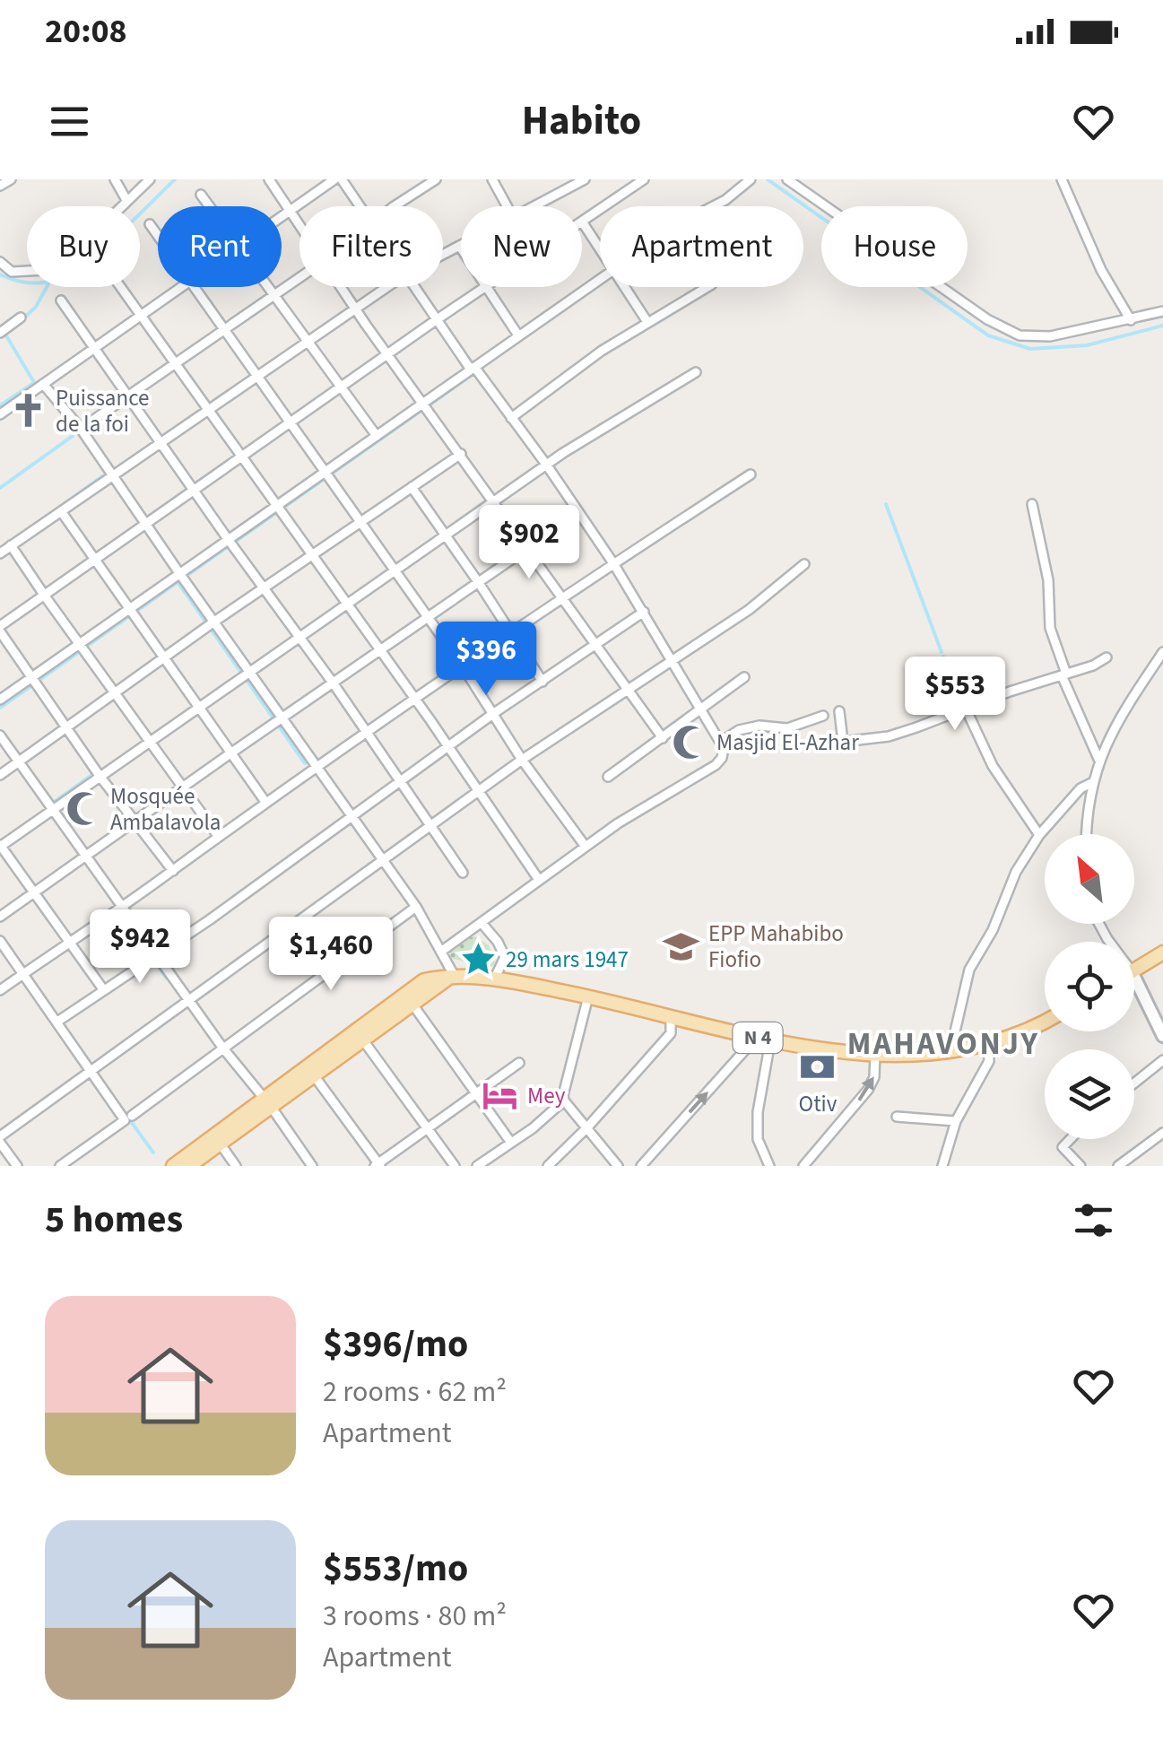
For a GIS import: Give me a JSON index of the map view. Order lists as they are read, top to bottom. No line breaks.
{"streets":{"main road":["N 4"]},"districts":["MAHAVONJY"],"places":{"church":["Puissance de la foi"],"mosque":["Masjid El-Azhar","Mosquée Ambalavola"],"school or university":["EPP Mahabibo Fiofio"],"place":["29 mars 1947"],"bank":["Otiv"],"hotel":["Mey"]},"north":"top left","page":{"status":"20:08","header":"Habito","chip":["Buy","Rent","Filters","New","Apartment","House"],"price":["$902","$396","$553","$942","$1,460"],"heading":"5 homes","list":[{"name":"$396/mo","note":"2 rooms · 62 m² · Apartment"},{"name":"$553/mo","note":"3 rooms · 80 m² · Apartment"}]}}
